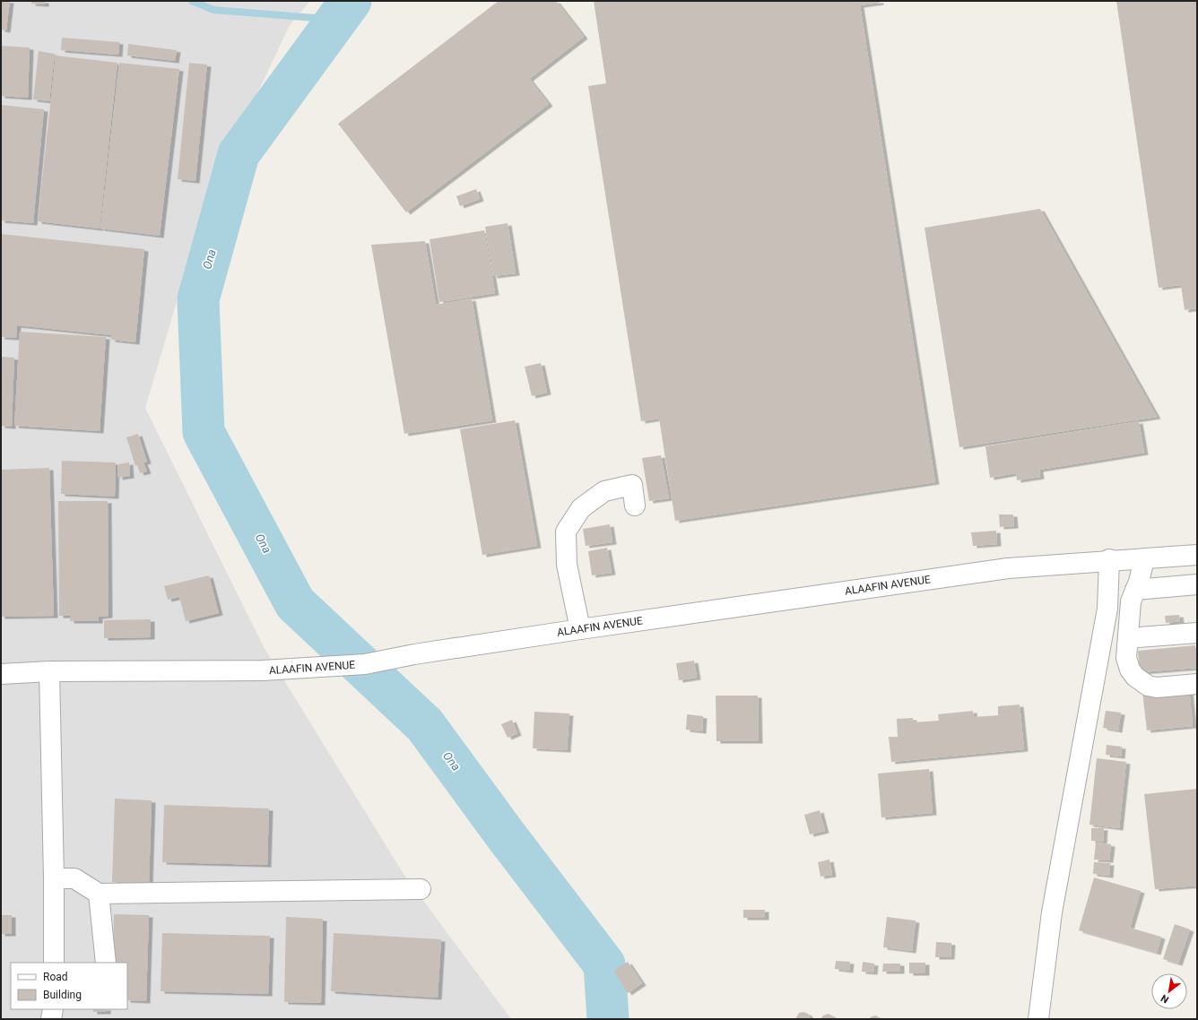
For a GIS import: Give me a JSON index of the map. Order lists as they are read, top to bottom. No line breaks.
{"streets":{"street":["ALAAFIN AVENUE"]},"water":["Ona"],"legend":["Road","Building"],"north":"bottom left"}
